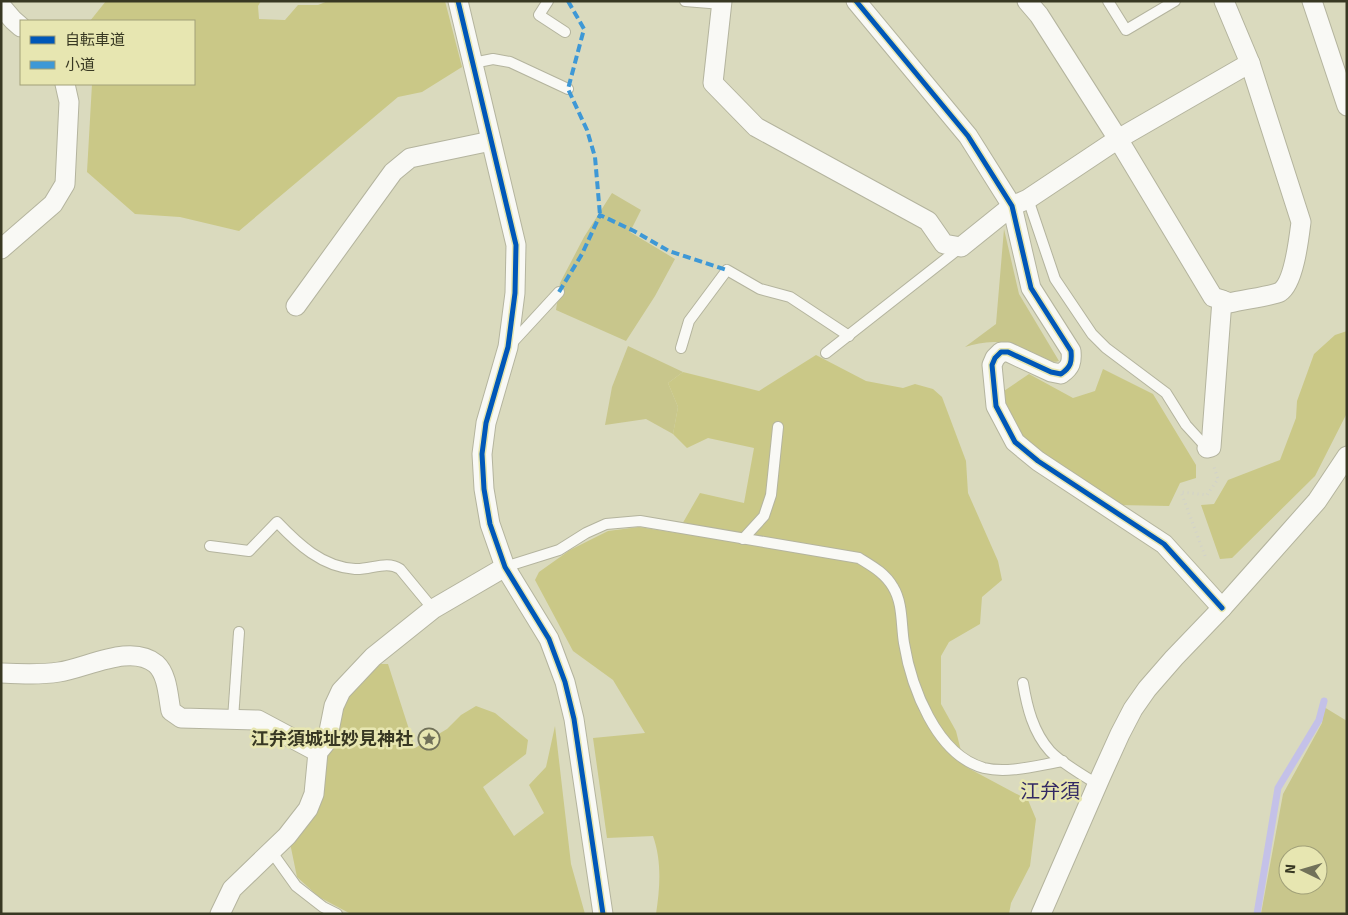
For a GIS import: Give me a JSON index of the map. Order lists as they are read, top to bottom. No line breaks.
{"districts":["江弁須"],"places":{"place":["江弁須城址妙見神社"]},"legend":["自転車道","小道"],"north":"left"}
